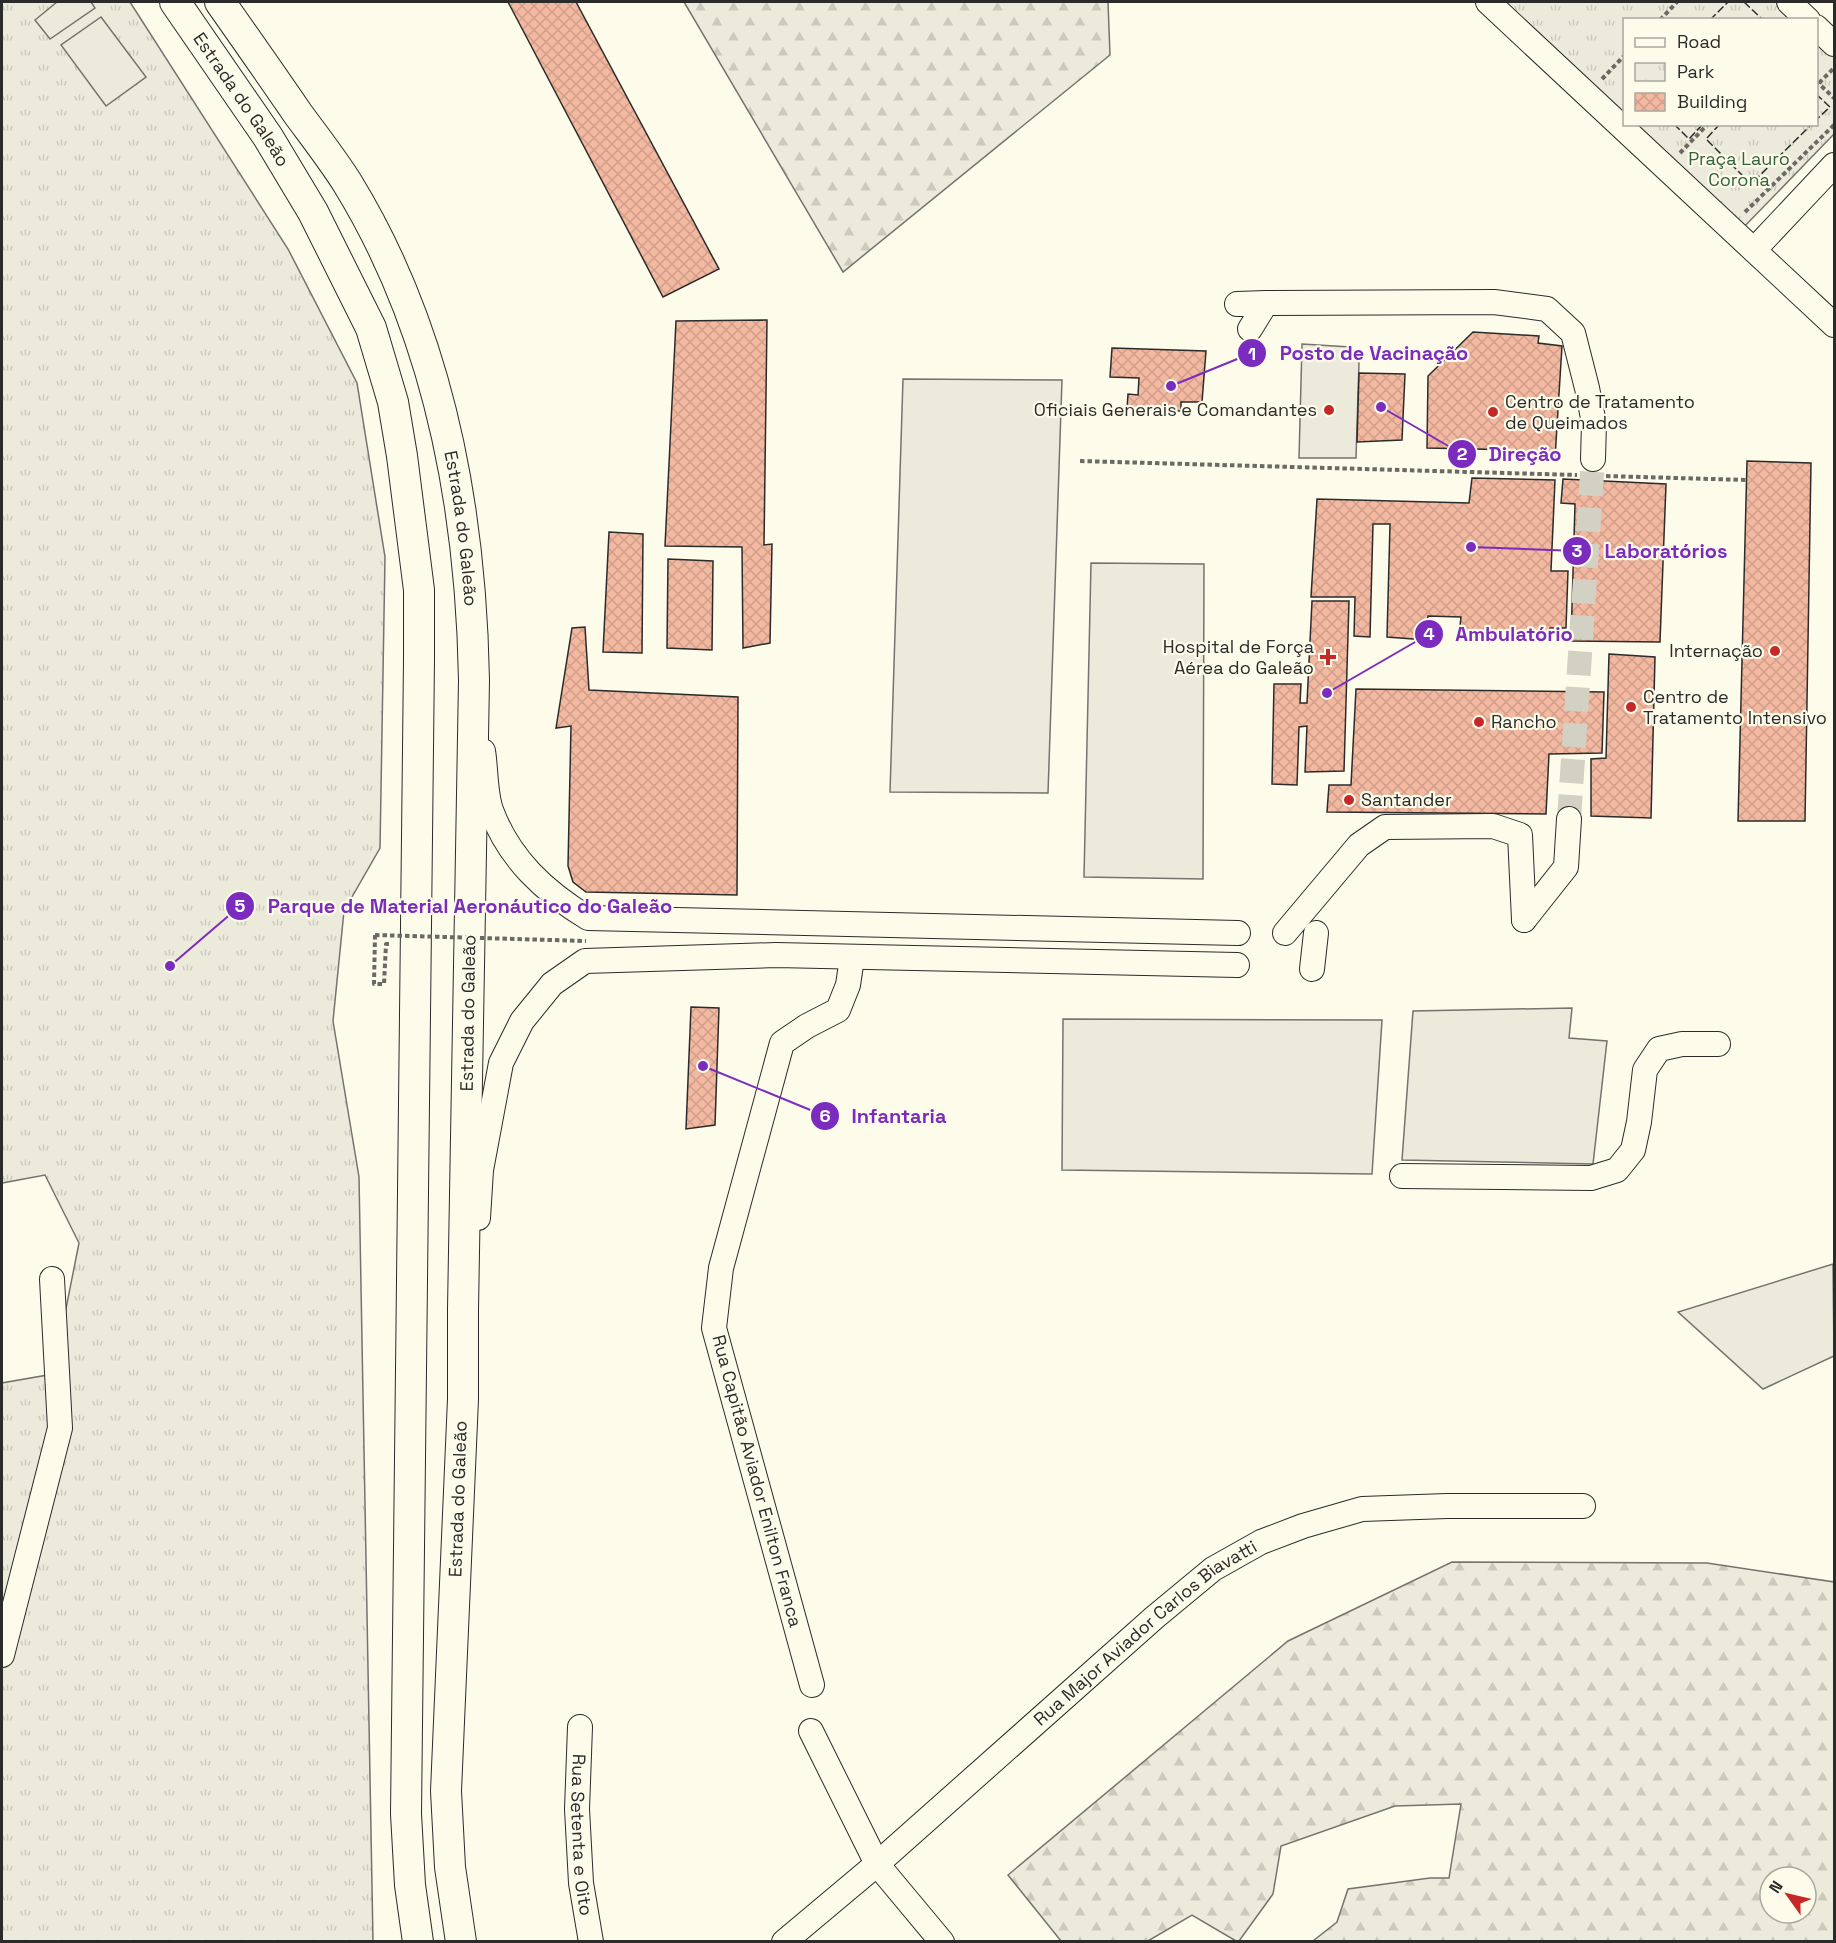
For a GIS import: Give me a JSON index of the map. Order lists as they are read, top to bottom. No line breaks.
{"streets":{"main road":["Estrada do Galeão"],"street":["Rua Capitão Aviador Enilton Franca","Rua Major Aviador Carlos Biavatti","Rua Setenta e Oito"]},"parks":["Praça Lauro Corona"],"places":{"other":["Posto de Vacinação","Direção","Oficiais Generais e Comandantes","Centro de Tratamento de Queimados","Laboratórios","Internação","Ambulatório","Centro de Tratamento Intensivo","Rancho","Santander","Parque de Material Aeronáutico do Galeão","Infantaria"],"health":["Hospital de Força Aérea do Galeão"]},"legend":["Road","Park","Building"],"north":"top left"}
